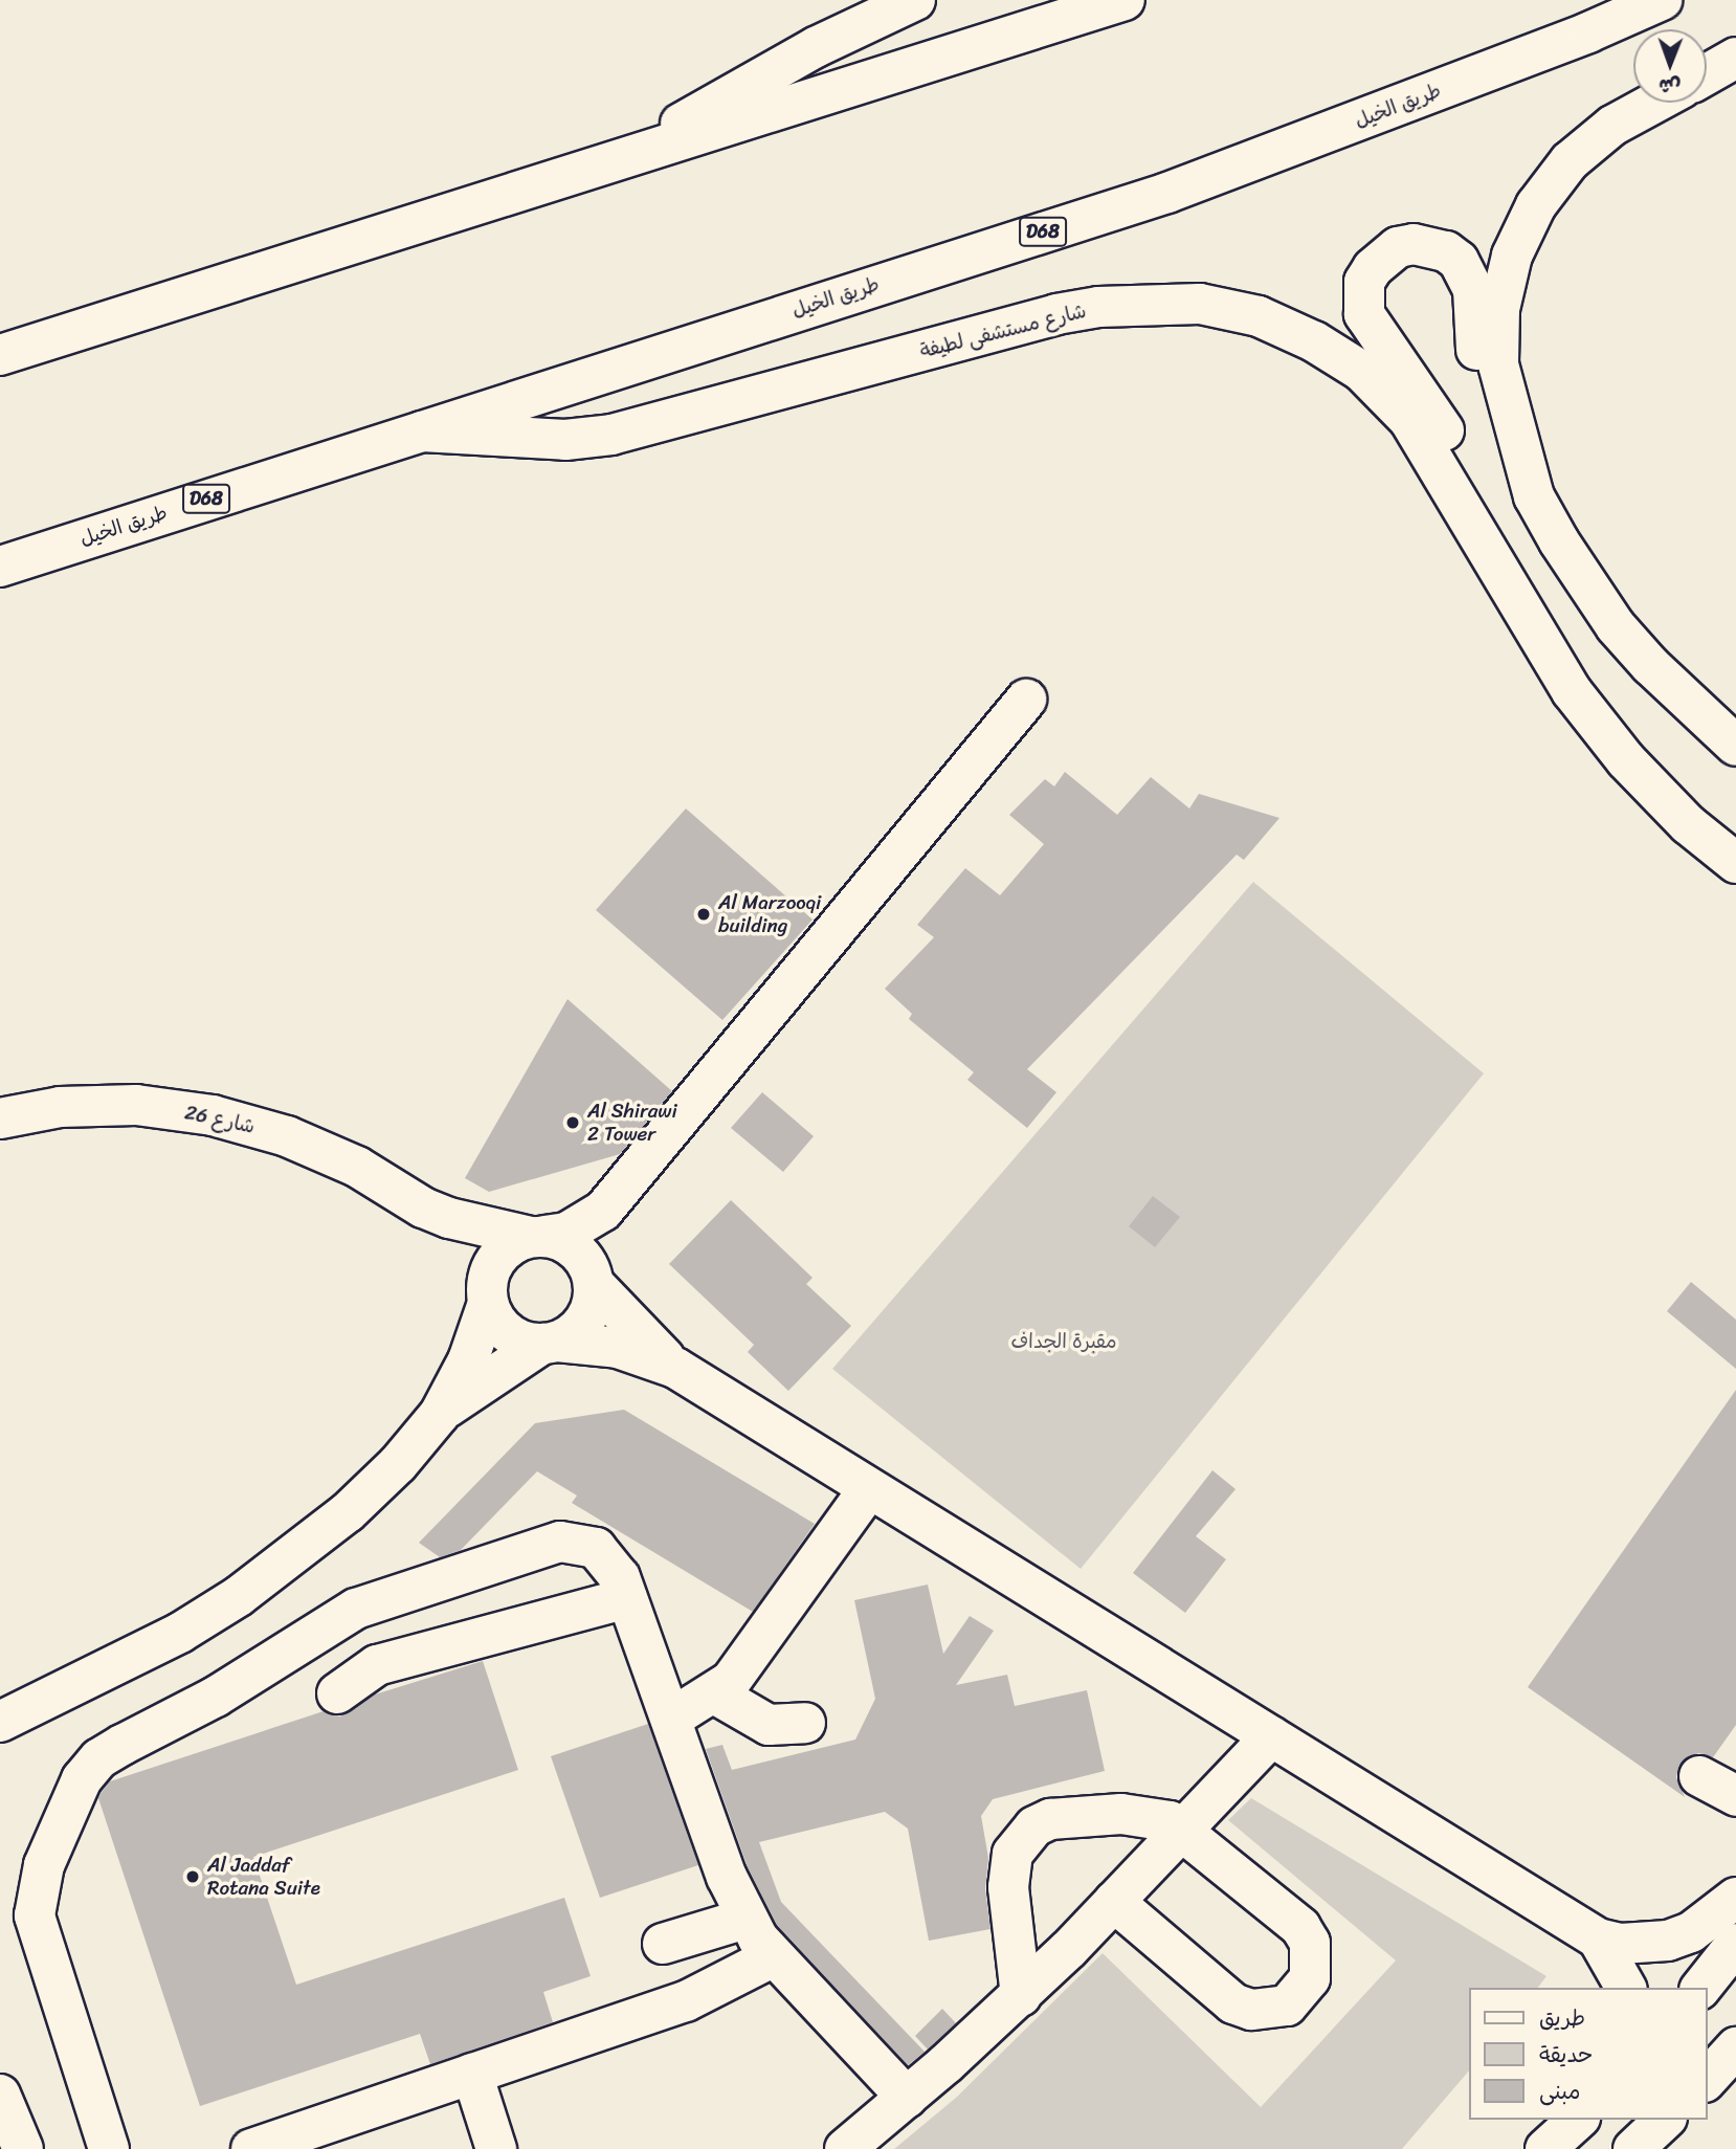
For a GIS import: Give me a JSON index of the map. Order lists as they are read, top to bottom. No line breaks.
{"streets":{"main road":["طريق الخيل","D68","شارع مستشفى لطيفة","شارع 26"]},"crossings":[["طريق الخيل","شارع مستشفى لطيفة"]],"parks":["مقبرة الجداف"],"places":["Al Marzooqi building","Al Shirawi 2 Tower","Al Jaddaf Rotana Suite"],"legend":["طريق","حديقة","مبنى"],"north":"bottom"}
